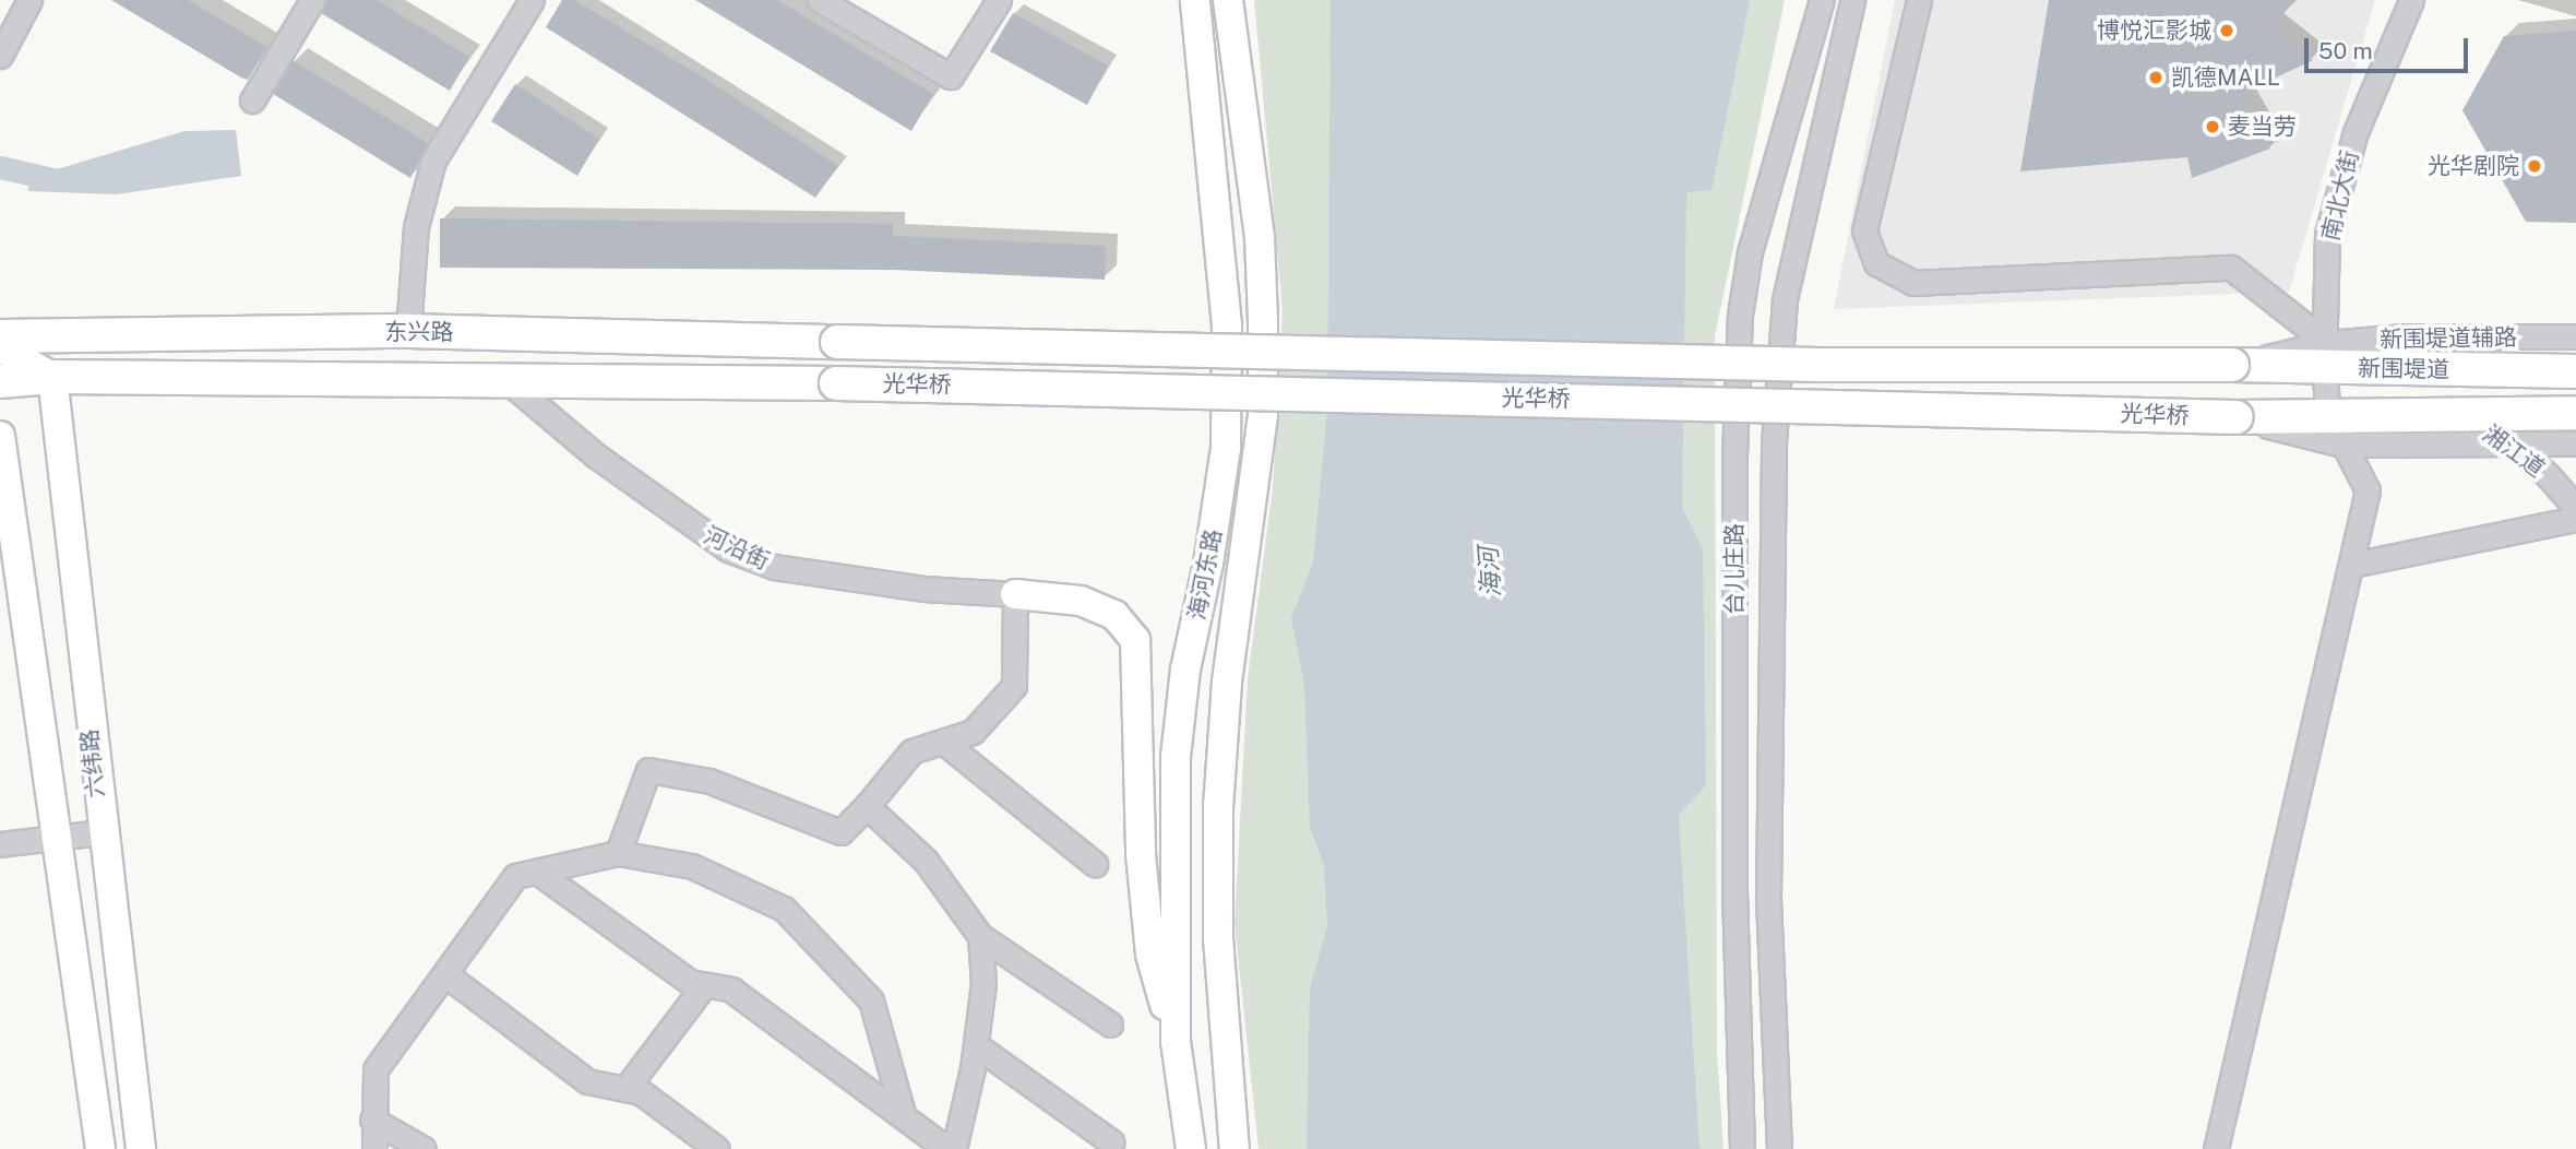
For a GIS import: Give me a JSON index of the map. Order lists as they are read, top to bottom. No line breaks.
{"streets":{"highway":["东兴路","新围堤道","光华桥"],"main road":["海河东路","六纬路"],"street":["南北大街","新围堤道辅路","湘江道","河沿街","台儿庄路"]},"crossings":[["南北大街","新围堤道辅路"],["南北大街","新围堤道"],["东兴路","光华桥"],["东兴路","河沿街"],["东兴路","六纬路"],["新围堤道辅路","新围堤道"],["新围堤道","光华桥"],["新围堤道","湘江道"]],"water":["海河"],"places":["博悦汇影城","凯德MALL","麦当劳","光华剧院"],"scale_bar":"50 m"}
